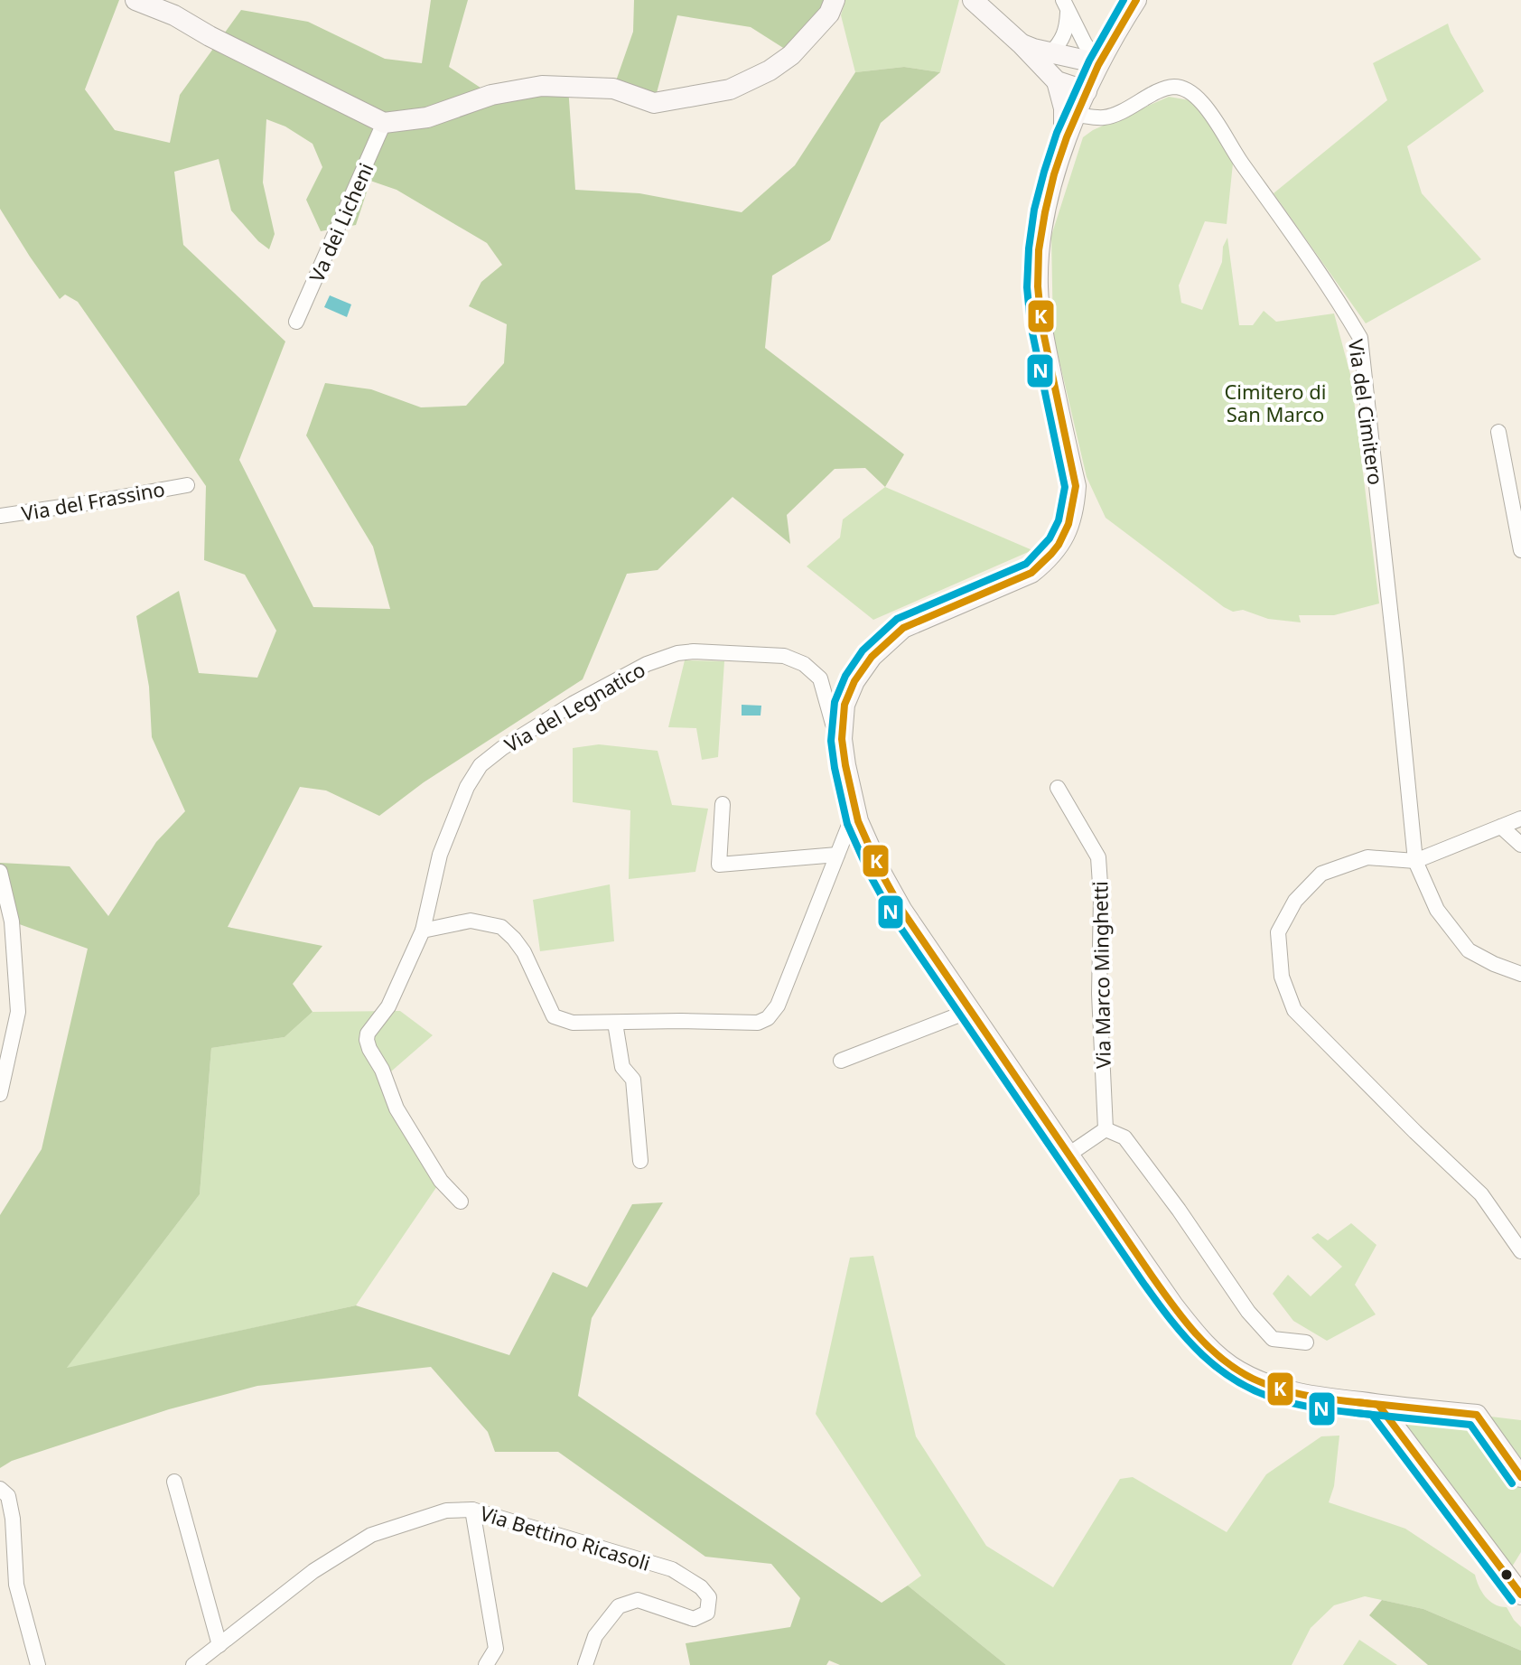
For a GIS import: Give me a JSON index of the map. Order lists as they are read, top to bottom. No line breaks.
{"streets":{"street":["Va dei Licheni","Via del Cimitero","Via del Frassino","Via del Legnatico","Via Marco Minghetti","Via Bettino Ricasoli"]},"parks":["Cimitero di San Marco"],"lines":["transit line K","transit line N"]}
